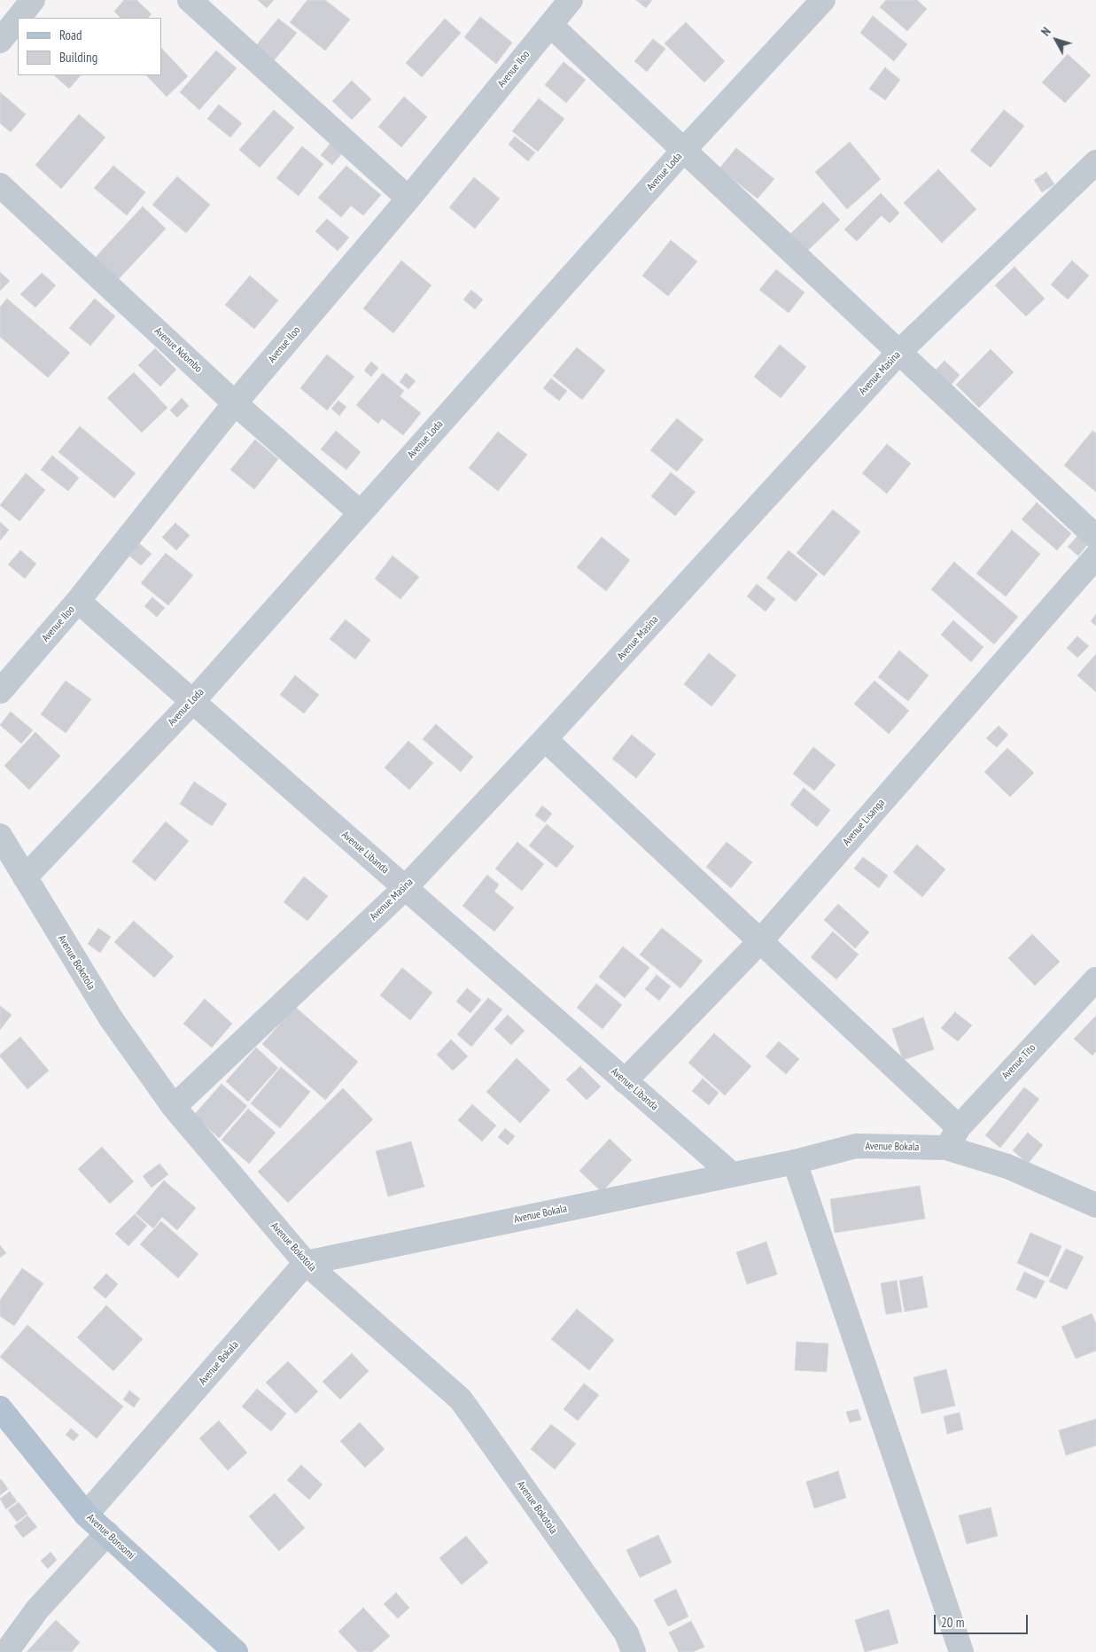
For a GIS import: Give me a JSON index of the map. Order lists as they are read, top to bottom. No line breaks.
{"streets":{"main road":["Avenue Bonsomi"],"street":["Avenue Iloo","Avenue Loda","Avenue Ndombo","Avenue Masina","Avenue Lisanga","Avenue Libanda","Avenue Bokotola","Avenue Tito","Avenue Bokala"]},"crossings":[["Avenue Iloo","Avenue Ndombo"],["Avenue Iloo","Avenue Libanda"],["Avenue Loda","Avenue Ndombo"],["Avenue Loda","Avenue Libanda"],["Avenue Loda","Avenue Bokotola"],["Avenue Masina","Avenue Libanda"],["Avenue Masina","Avenue Bokotola"],["Avenue Lisanga","Avenue Libanda"],["Avenue Libanda","Avenue Bokala"],["Avenue Bokotola","Avenue Bokala"],["Avenue Tito","Avenue Bokala"],["Avenue Bokala","Avenue Bonsomi"]],"legend":["Road","Building"],"scale_bar":"20 m","north":"top left"}
